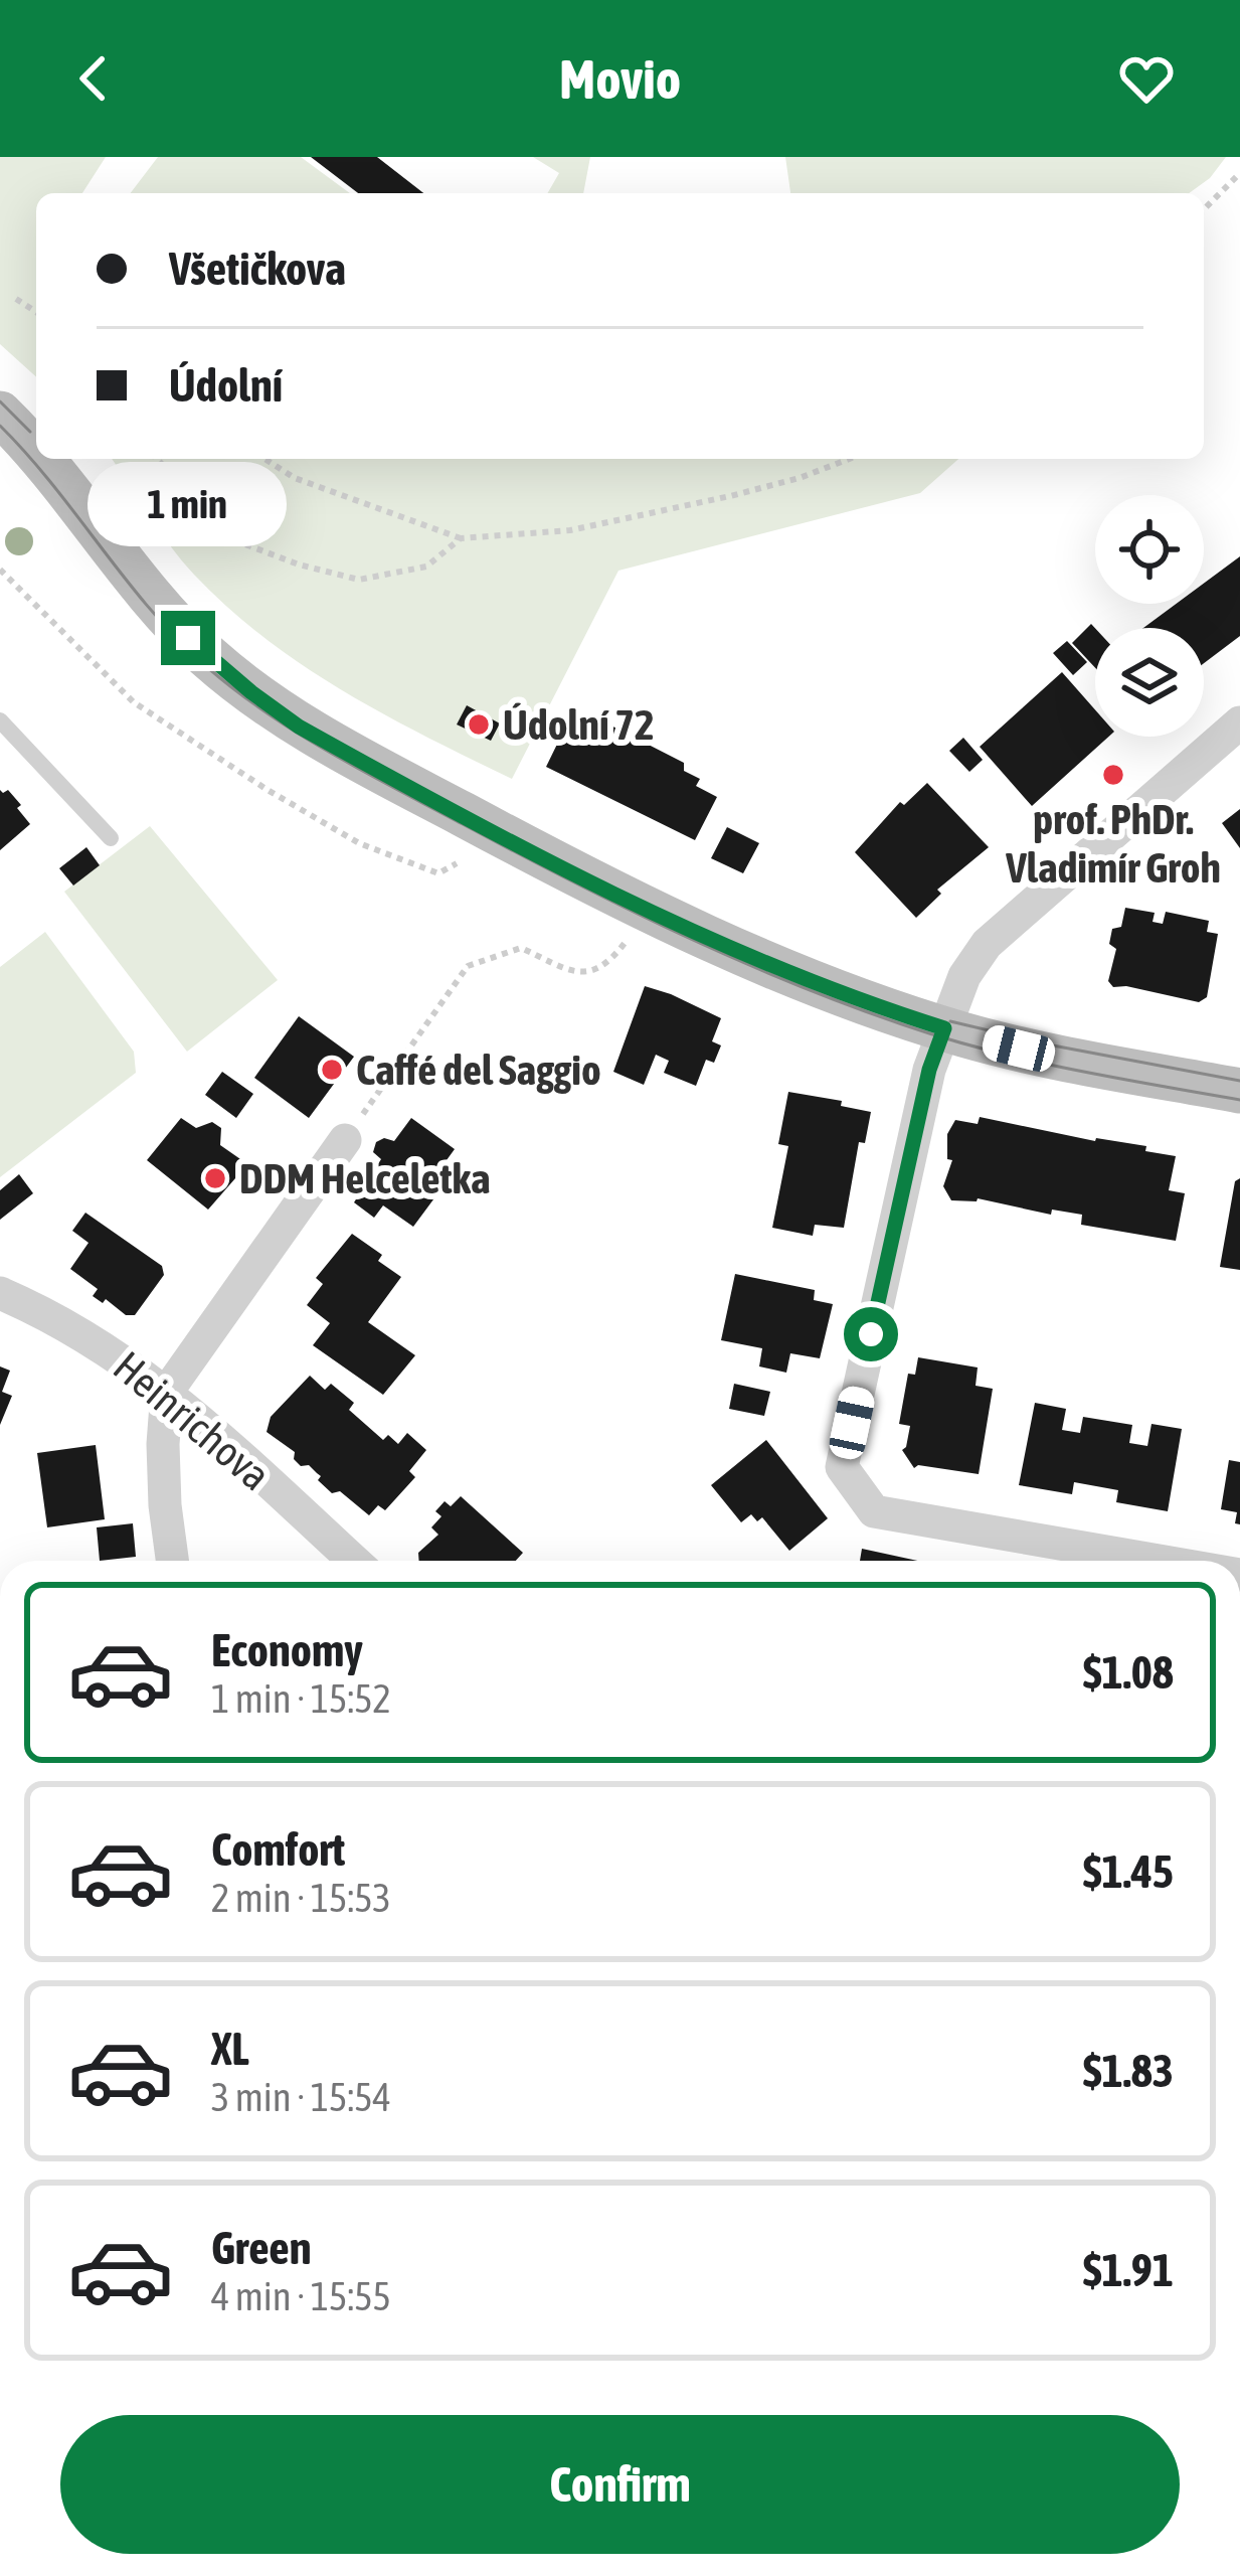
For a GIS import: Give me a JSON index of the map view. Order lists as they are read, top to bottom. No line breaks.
{"streets":{"street":["Heinrichova"]},"places":["Údolní 72","prof. PhDr. Vladimír Groh","Caffé del Saggio","DDM Helceletka"],"page":{"header":"Movio","banner":["Všetičkova","Údolní"],"bubble":"1 min","list":[{"name":"Economy","note":"1 min · 15:52","value":"$1.08"},{"name":"Comfort","note":"2 min · 15:53","value":"$1.45"},{"name":"XL","note":"3 min · 15:54","value":"$1.83"},{"name":"Green","note":"4 min · 15:55","value":"$1.91"}],"buttons":"Confirm"}}
